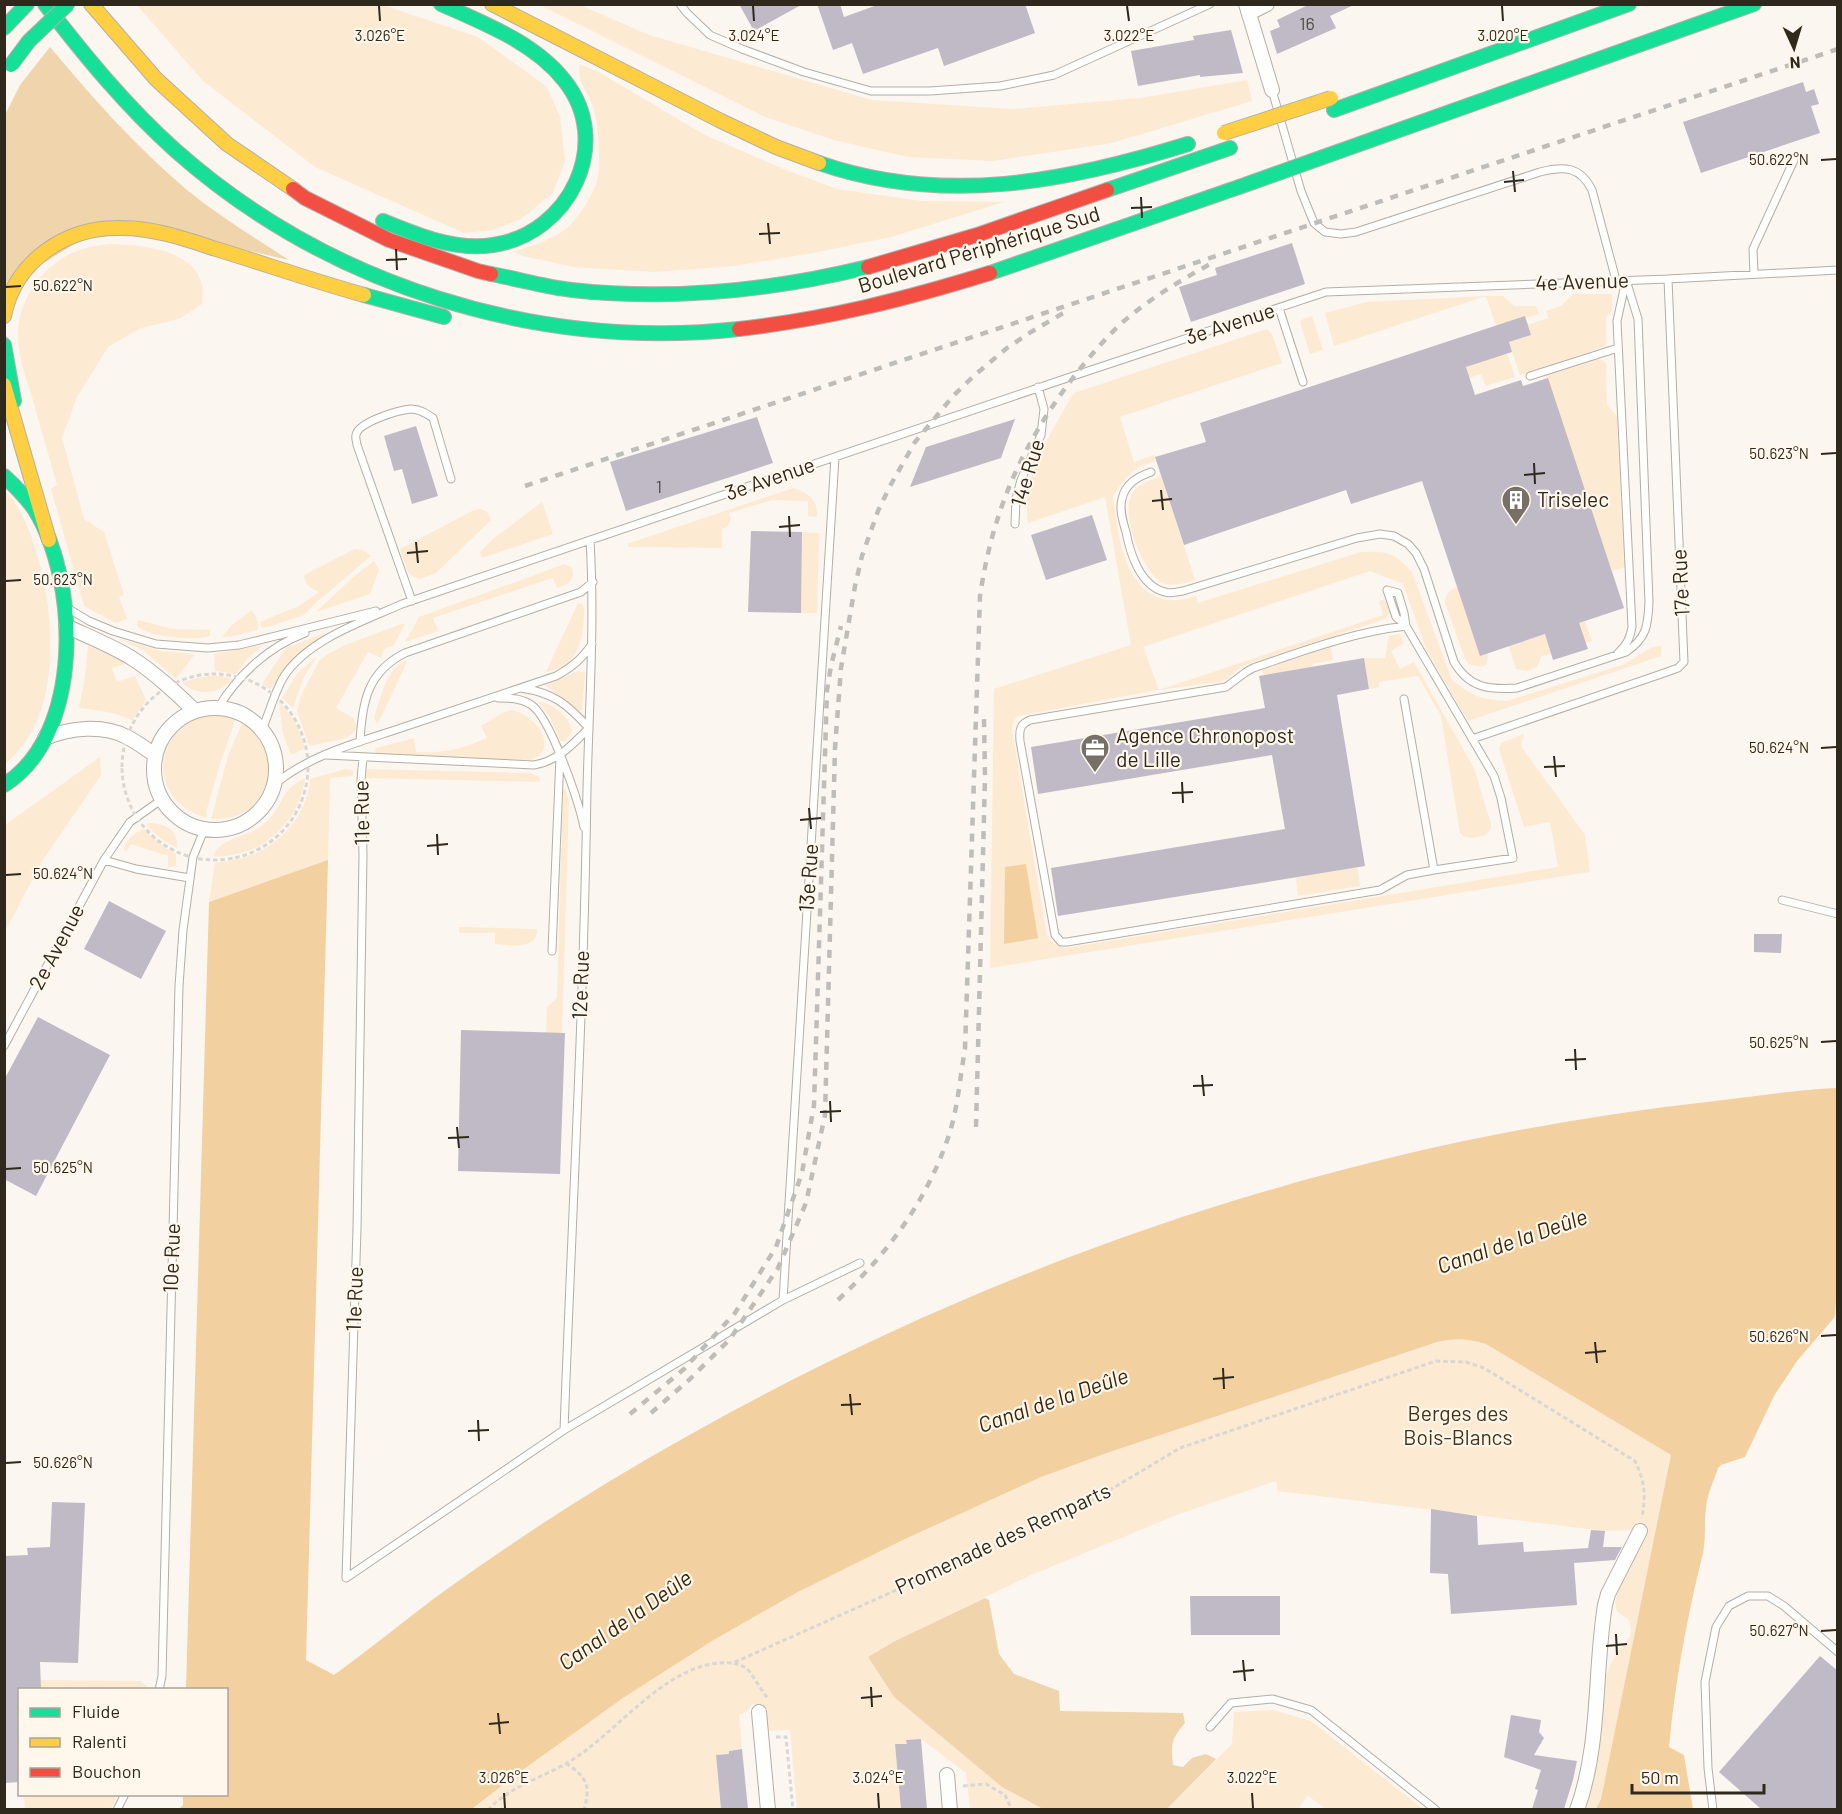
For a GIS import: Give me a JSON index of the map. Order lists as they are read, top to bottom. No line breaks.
{"streets":{"main road":["Boulevard Périphérique Sud"],"lane":["4e Avenue","3e Avenue","14e Rue","17e Rue","11e Rue","13e Rue","2e Avenue","12e Rue","10e Rue"],"path":["Promenade des Remparts"]},"crossings":[["4e Avenue","3e Avenue"],["4e Avenue","17e Rue"],["3e Avenue","14e Rue"],["3e Avenue","13e Rue"],["3e Avenue","2e Avenue"],["3e Avenue","12e Rue"],["3e Avenue","10e Rue"],["11e Rue","12e Rue"],["2e Avenue","10e Rue"]],"water":["Canal de la Deûle"],"parks":["Berges des Bois-Blancs"],"places":{"building":["Triselec"],"office":["Agence Chronopost de Lille"]},"house_numbers":["16","1"],"legend":["Fluide","Ralenti","Bouchon"],"scale_bar":"50 m","north":"bottom","coordinates":["3.026°E","3.024°E","3.022°E","3.020°E","50.622°N","50.623°N","50.624°N","50.625°N","50.626°N","50.627°N"]}
